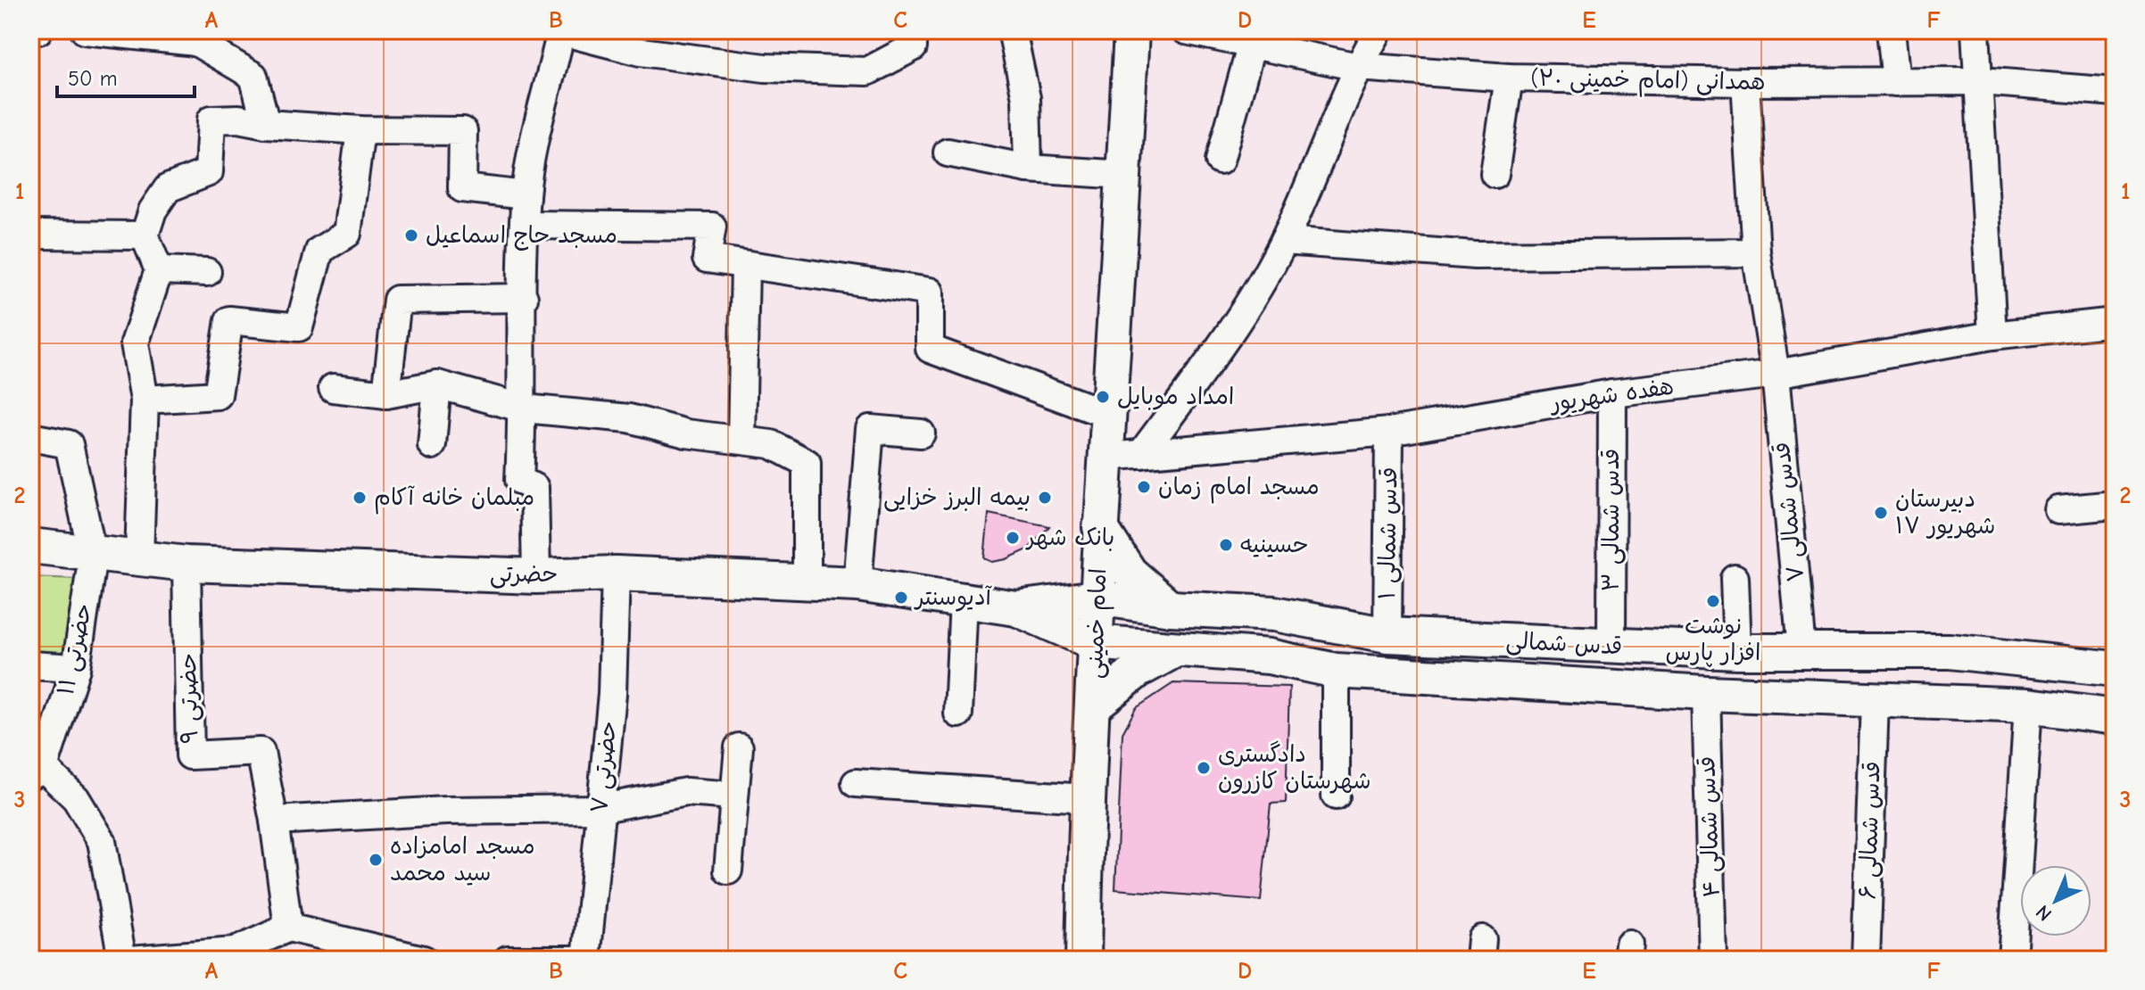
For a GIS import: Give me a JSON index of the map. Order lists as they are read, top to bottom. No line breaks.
{"streets":{"main road":["حضرتی","امام خمینی","قدس شمالی"],"street":["همدانی (امام خمینی ۲۰)","هفده شهریور","۷ قدس شمالی","۳ قدس شمالی","قدس شمالی ۱","حضرتی ۱۱","حضرتی ۹","حضرتی ۷","قدس شمالی ۴","قدس شمالی ۶"]},"crossings":[["همدانی (امام خمینی ۲۰)","۷ قدس شمالی"],["هفده شهریور","۷ قدس شمالی"],["هفده شهریور","۳ قدس شمالی"],["هفده شهریور","قدس شمالی ۱"],["هفده شهریور","امام خمینی"],["۷ قدس شمالی","قدس شمالی"],["۳ قدس شمالی","قدس شمالی"],["قدس شمالی ۱","قدس شمالی"],["حضرتی","قدس شمالی"],["حضرتی","حضرتی ۱۱"],["حضرتی","حضرتی ۹"],["حضرتی","حضرتی ۷"],["امام خمینی","قدس شمالی"],["قدس شمالی","قدس شمالی ۴"],["قدس شمالی","قدس شمالی ۶"]],"places":["مسجد حاج اسماعیل","امداد موبایل","مسجد امام زمان","مبلمان خانه آکام","بیمه البرز خزایی","دبیرستان ۱۷ شهریور","بانک شهر","حسینیه","آدیوسنتر","نوشت افزار پارس","دادگستری شهرستان کازرون","مسجد امامزاده سید محمد"],"scale_bar":"50 m","north":"bottom left","grid":{"columns":["A","B","C","D","E","F"],"rows":["1","2","3"]}}
